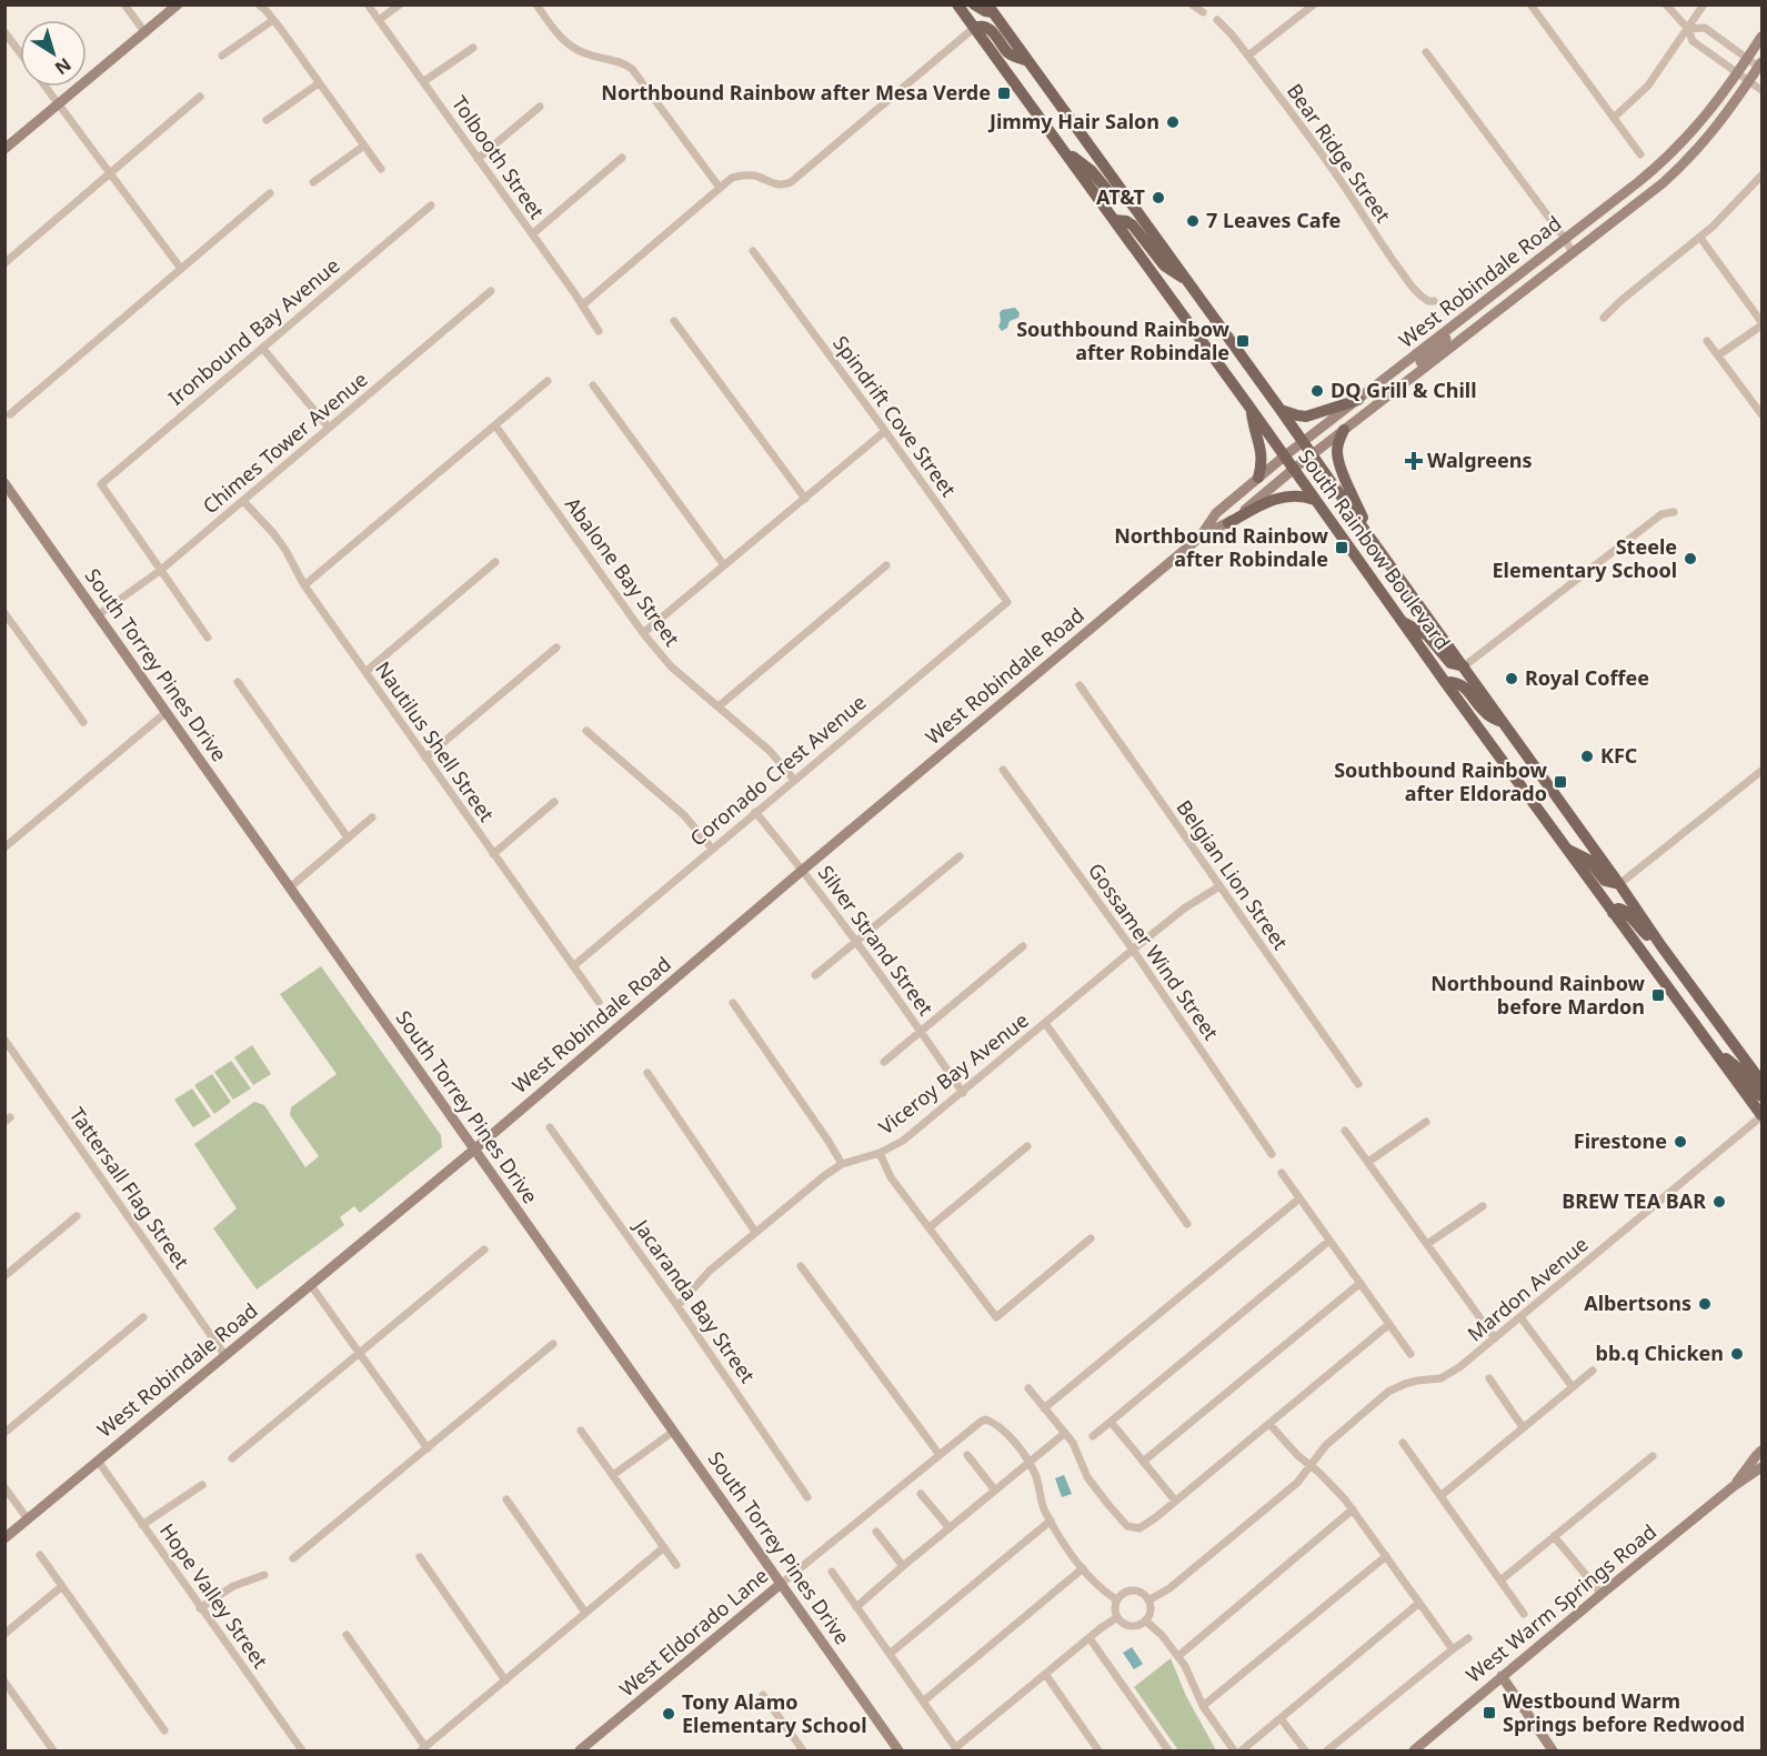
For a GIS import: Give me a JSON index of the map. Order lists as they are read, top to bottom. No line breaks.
{"streets":{"main road":["West Robindale Road","South Rainbow Boulevard","South Torrey Pines Drive","West Warm Springs Road","West Eldorado Lane"],"street":["Bear Ridge Street","Tolbooth Street","Ironbound Bay Avenue","Spindrift Cove Street","Chimes Tower Avenue","Abalone Bay Street","Nautilus Shell Street","Coronado Crest Avenue","Belgian Lion Street","Silver Strand Street","Gossamer Wind Street","Viceroy Bay Avenue","Tattersall Flag Street","Mardon Avenue","Jacaranda Bay Street","Hope Valley Street"]},"crossings":[["West Robindale Road","South Rainbow Boulevard"],["West Robindale Road","South Torrey Pines Drive"],["West Robindale Road","Silver Strand Street"],["West Robindale Road","Tattersall Flag Street"],["West Robindale Road","Hope Valley Street"],["Ironbound Bay Avenue","Chimes Tower Avenue"],["Spindrift Cove Street","Coronado Crest Avenue"],["Chimes Tower Avenue","South Torrey Pines Drive"],["Chimes Tower Avenue","Nautilus Shell Street"],["South Rainbow Boulevard","Mardon Avenue"],["Abalone Bay Street","Coronado Crest Avenue"],["South Torrey Pines Drive","West Eldorado Lane"],["Nautilus Shell Street","Coronado Crest Avenue"],["Coronado Crest Avenue","Silver Strand Street"],["Belgian Lion Street","Viceroy Bay Avenue"],["Silver Strand Street","Viceroy Bay Avenue"],["Gossamer Wind Street","Viceroy Bay Avenue"],["Viceroy Bay Avenue","Jacaranda Bay Street"]],"places":{"transit":["Northbound Rainbow after Mesa Verde","Southbound Rainbow after Robindale","Northbound Rainbow after Robindale","Southbound Rainbow after Eldorado","Northbound Rainbow before Mardon","Westbound Warm Springs before Redwood"],"other":["Jimmy Hair Salon","AT&T","7 Leaves Cafe","DQ Grill & Chill","Steele Elementary School","Royal Coffee","KFC","Firestone","BREW TEA BAR","Albertsons","bb.q Chicken","Tony Alamo Elementary School"],"health":["Walgreens"]},"north":"bottom right"}
